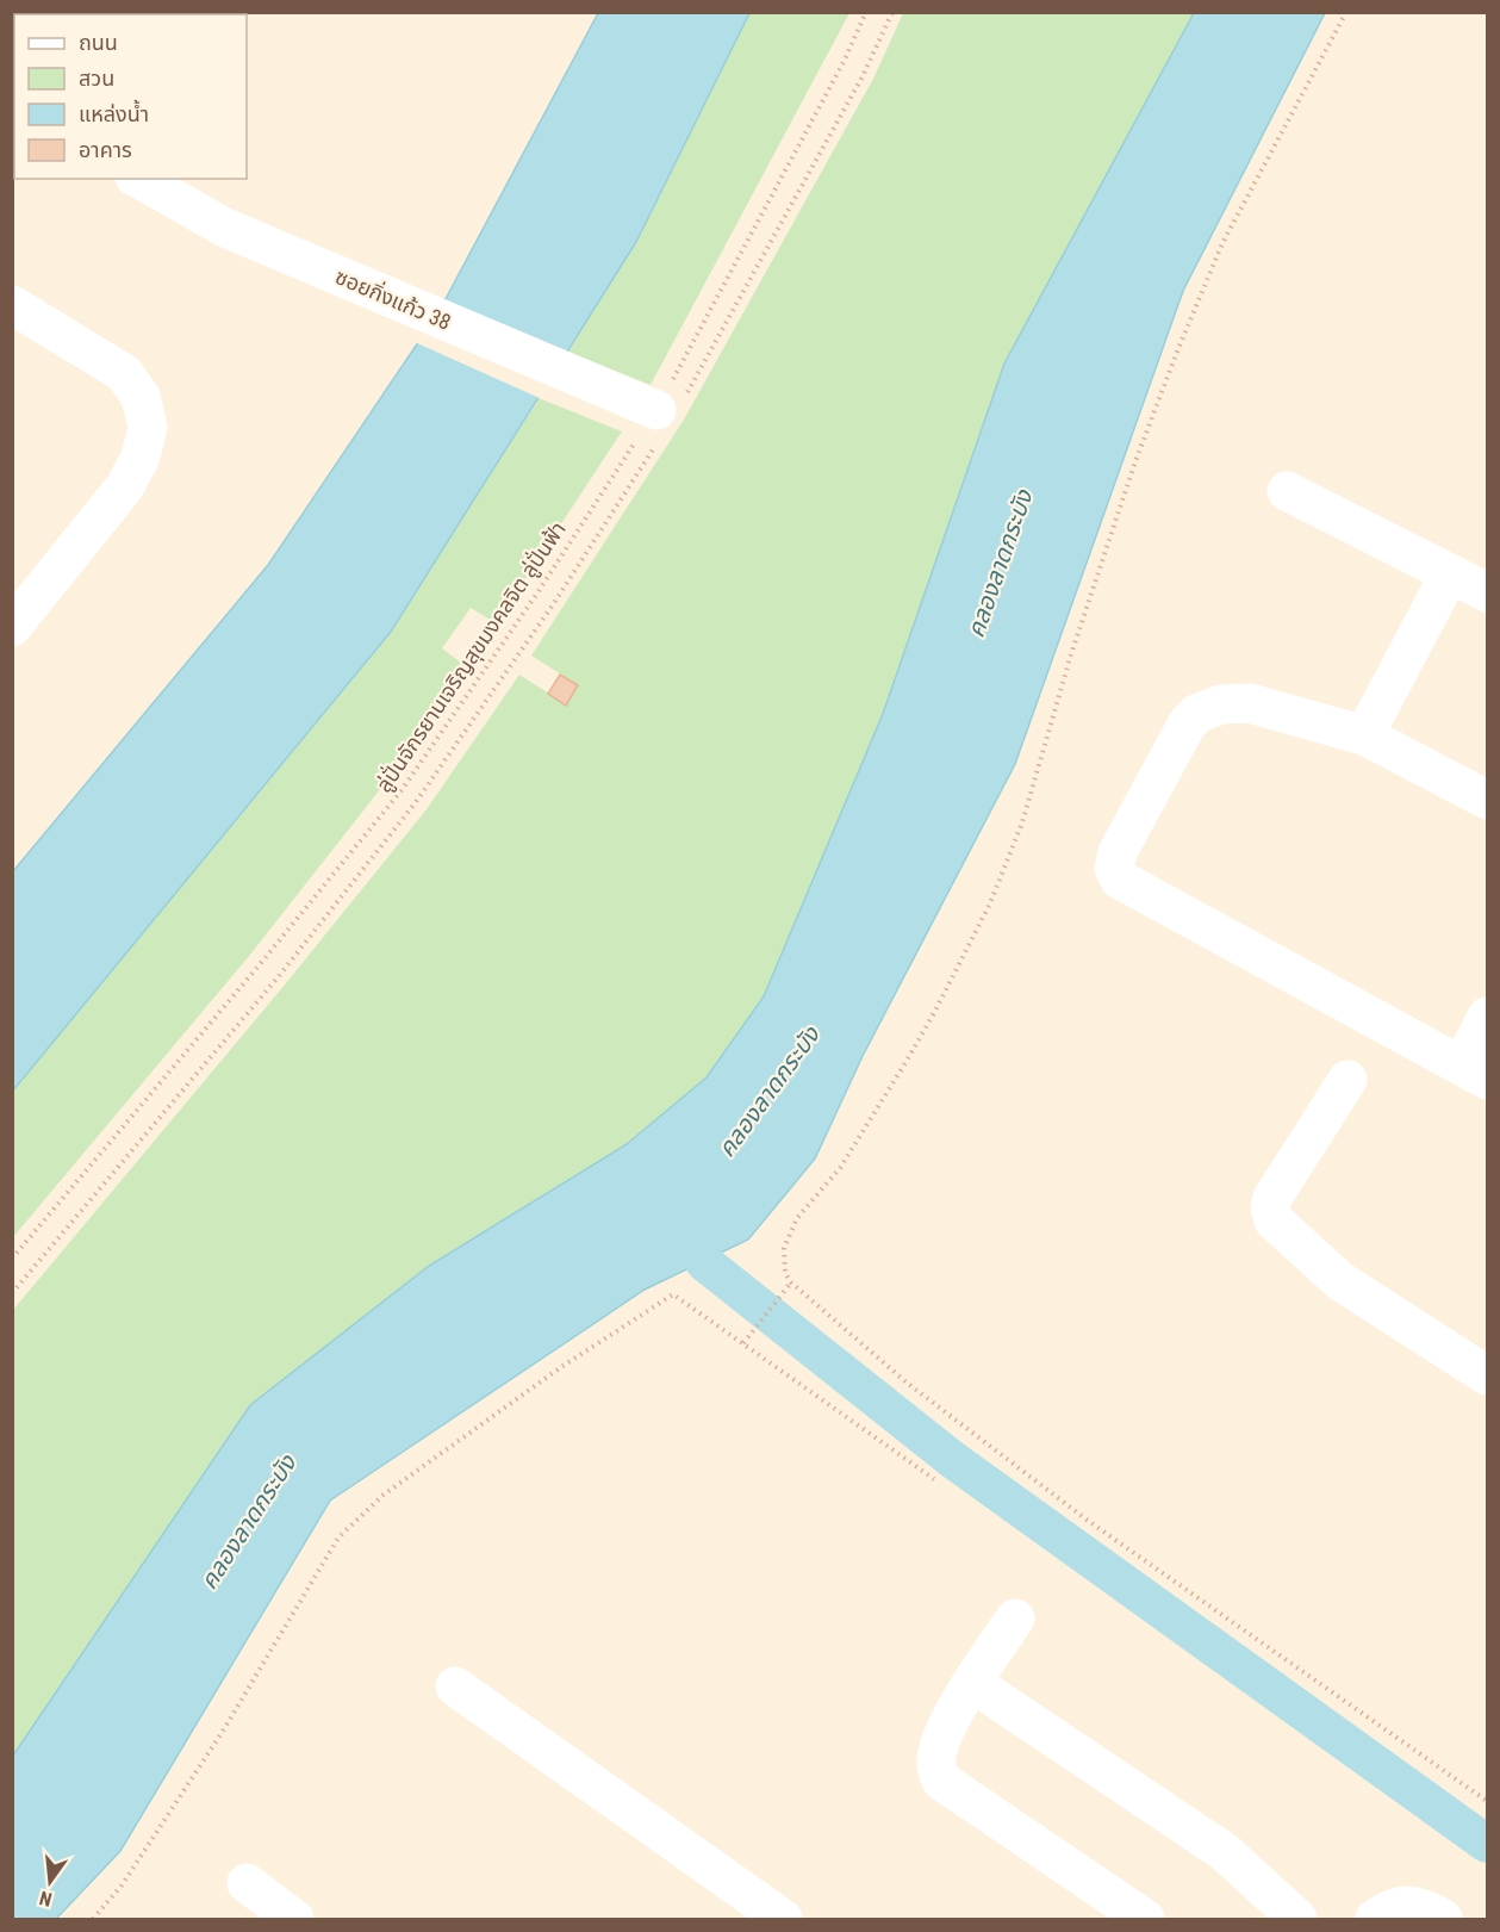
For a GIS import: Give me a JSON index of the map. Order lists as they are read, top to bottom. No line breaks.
{"streets":{"street":["ซอยกิ่งแก้ว 38"],"path":["ลู่ปั่นจักรยานเจริญสุขมงคลจิต ลู่ปั่นฟ้า"]},"crossings":[["ซอยกิ่งแก้ว 38","ลู่ปั่นจักรยานเจริญสุขมงคลจิต ลู่ปั่นฟ้า"]],"water":["คลองลาดกระบัง"],"legend":["ถนน","สวน","แหล่งน้ำ","อาคาร"],"north":"bottom"}
